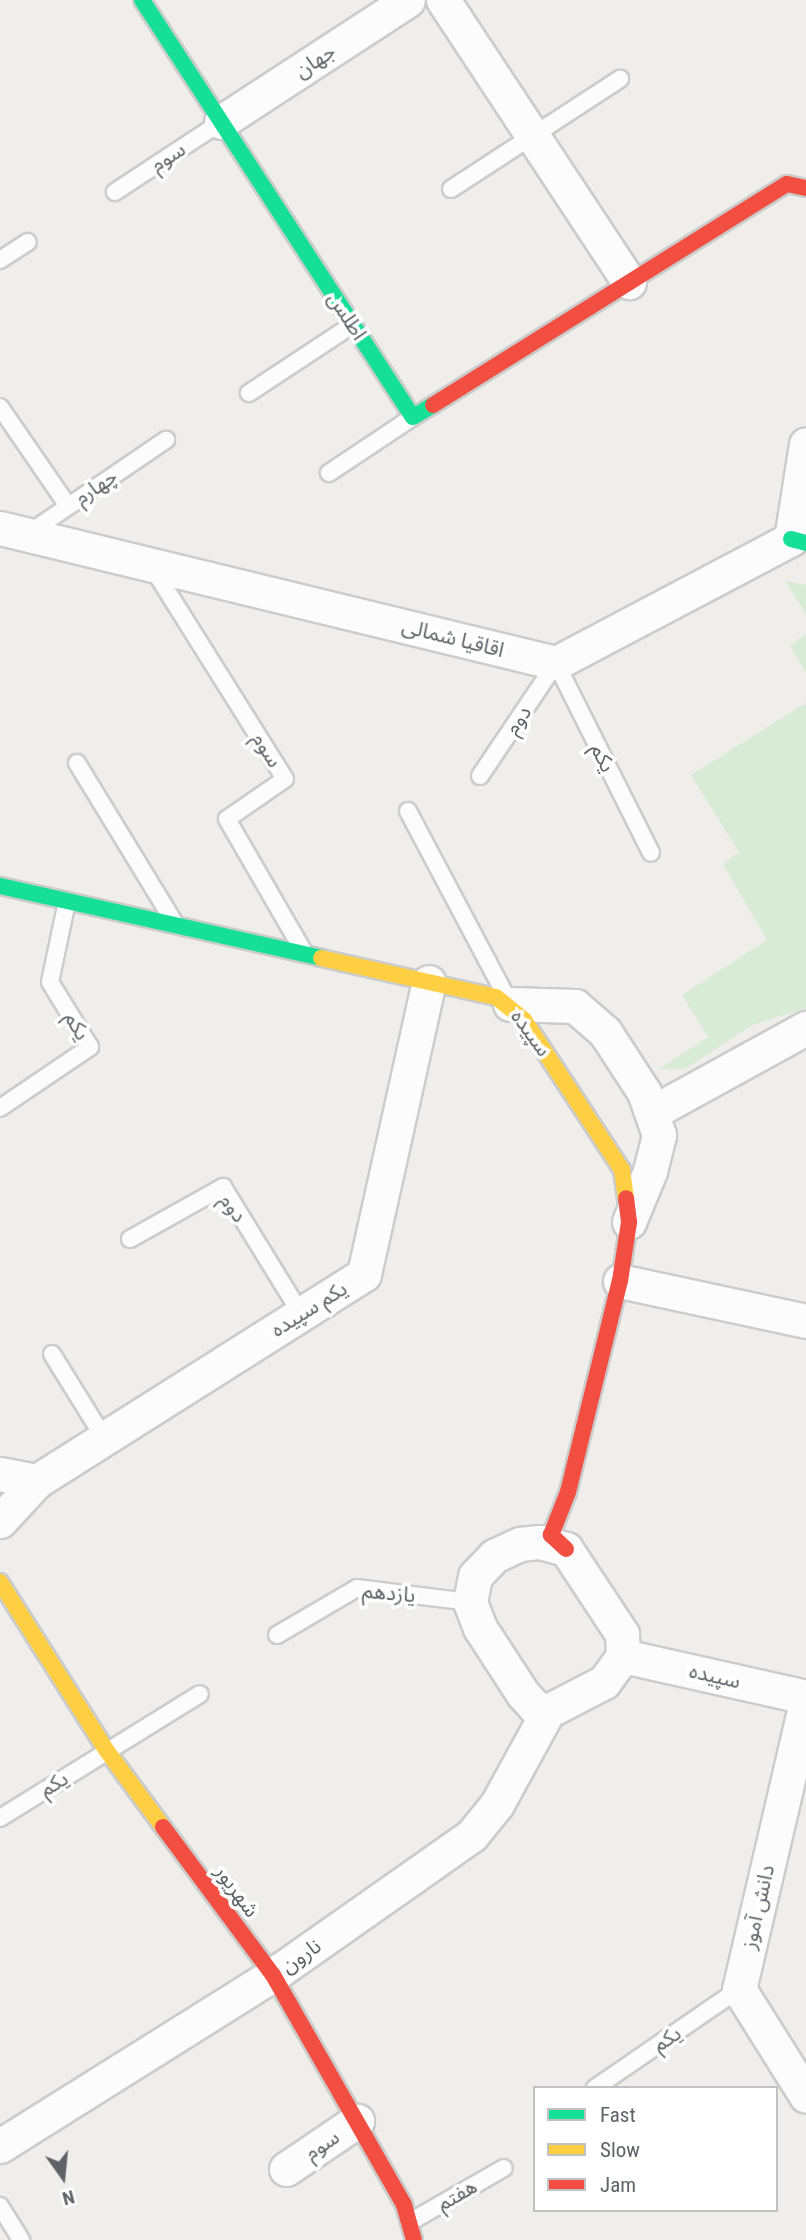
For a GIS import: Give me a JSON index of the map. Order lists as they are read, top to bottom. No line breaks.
{"streets":{"street":["جهان","سوم","اطلس","اقاقیا شمالی","سپیده","یکم سپیده","شهریور","دانش آموز","نارون"],"lane":["چهارم","دوم","یکم","یازدهم","هفتم"]},"crossings":[["جهان","سوم"],["جهان","اطلس"],["سوم","اطلس"],["سوم","اقاقیا شمالی"],["سوم","سپیده"],["سوم","شهریور"],["چهارم","اقاقیا شمالی"],["اقاقیا شمالی","دوم"],["اقاقیا شمالی","یکم"],["دوم","یکم"],["دوم","یکم سپیده"],["یکم","سپیده"],["یکم","شهریور"],["یکم","دانش آموز"],["سپیده","یکم سپیده"],["سپیده","یازدهم"],["سپیده","نارون"],["یازدهم","نارون"],["شهریور","نارون"],["شهریور","هفتم"]],"legend":["Fast","Slow","Jam"],"north":"bottom"}
